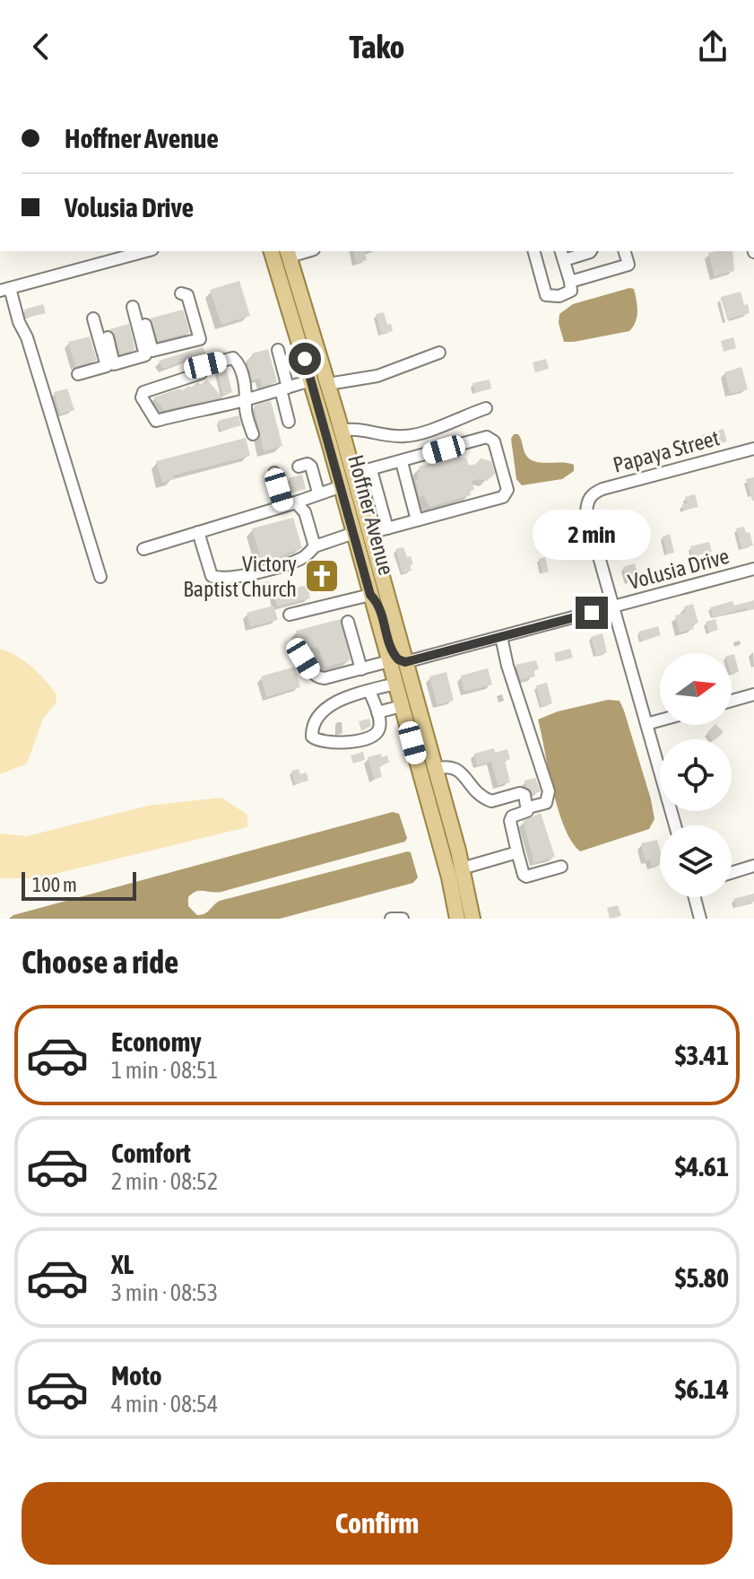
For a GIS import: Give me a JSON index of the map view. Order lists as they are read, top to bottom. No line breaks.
{"streets":{"main road":["Hoffner Avenue"],"street":["Papaya Street","Volusia Drive"]},"crossings":[["Papaya Street","Volusia Drive"],["Hoffner Avenue","Volusia Drive"]],"places":{"church":["Victory Baptist Church"]},"scale_bar":"100 m","north":"right","page":{"header":"Tako","banner":["Hoffner Avenue","Volusia Drive"],"bubble":"2 min","scale":"100 m","heading":"Choose a ride","list":[{"name":"Economy","note":"1 min · 08:51","value":"$3.41"},{"name":"Comfort","note":"2 min · 08:52","value":"$4.61"},{"name":"XL","note":"3 min · 08:53","value":"$5.80"},{"name":"Moto","note":"4 min · 08:54","value":"$6.14"}],"buttons":"Confirm"}}
